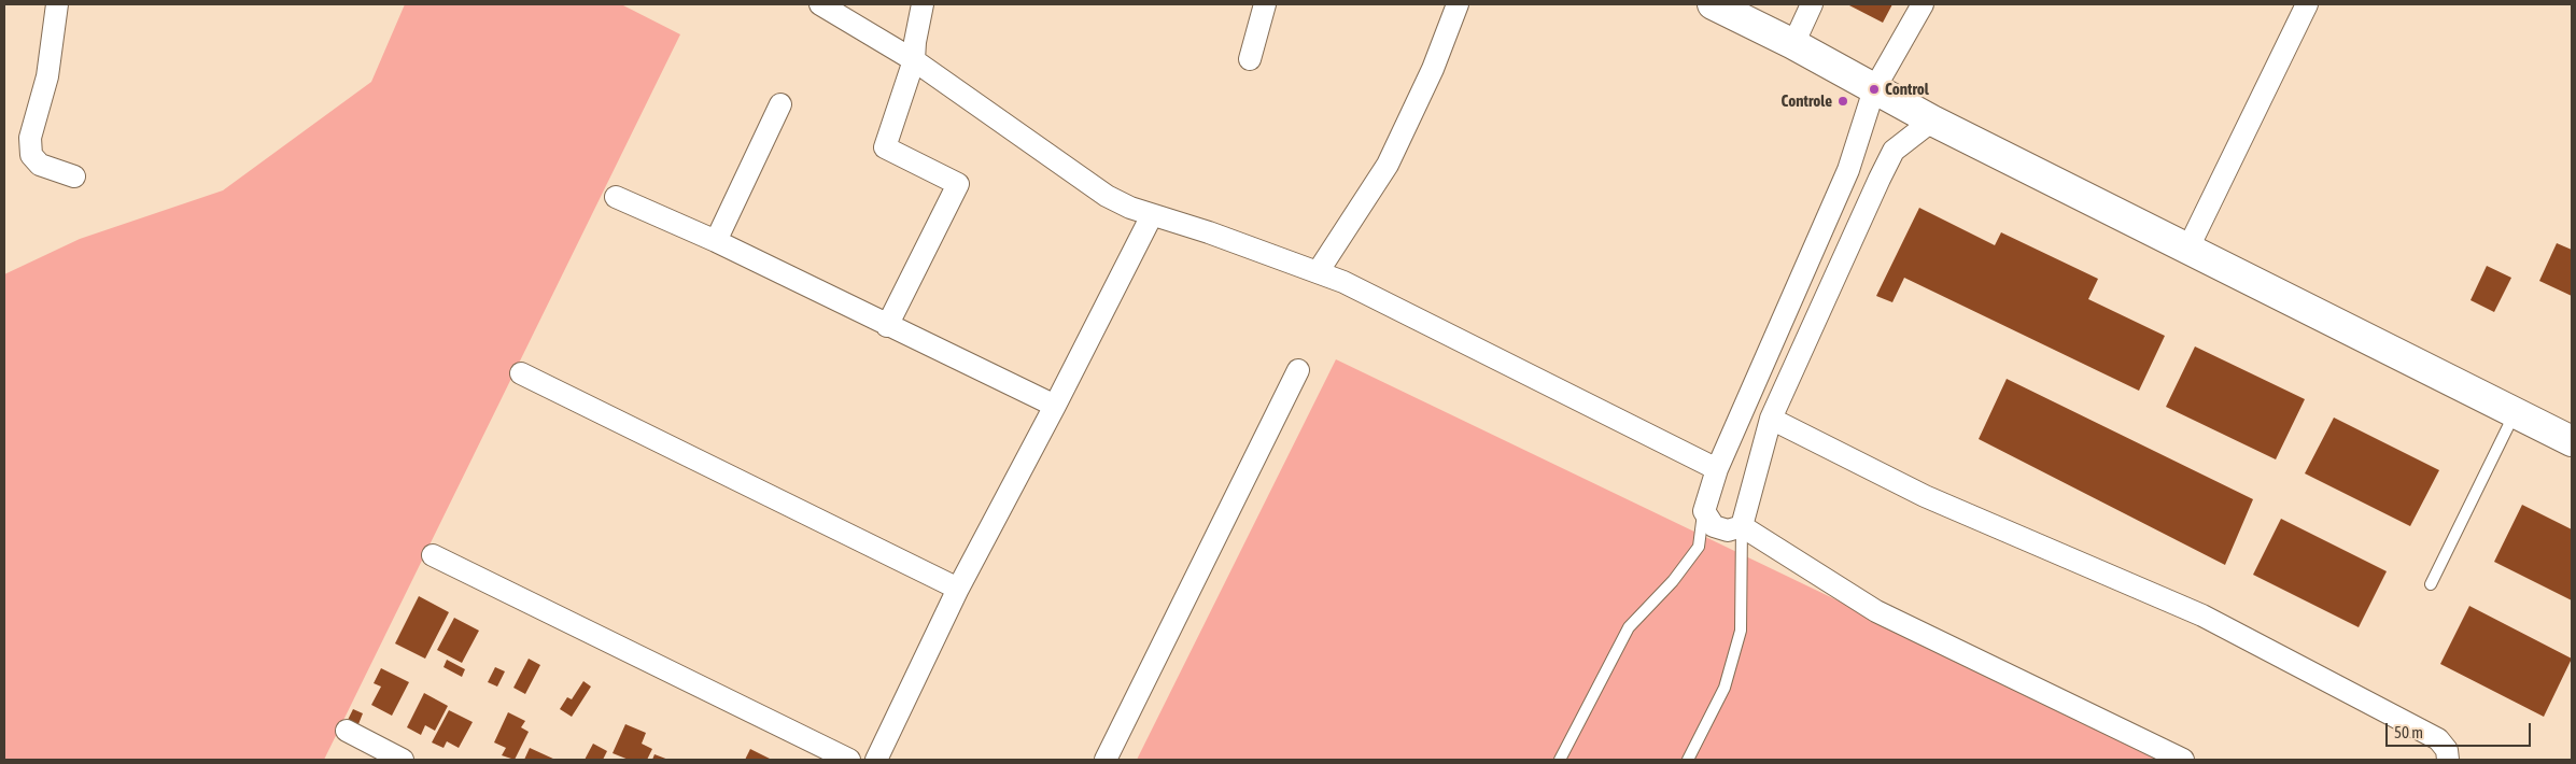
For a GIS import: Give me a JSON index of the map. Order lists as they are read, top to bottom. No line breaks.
{"places":["Control","Controle"],"scale_bar":"50 m"}
